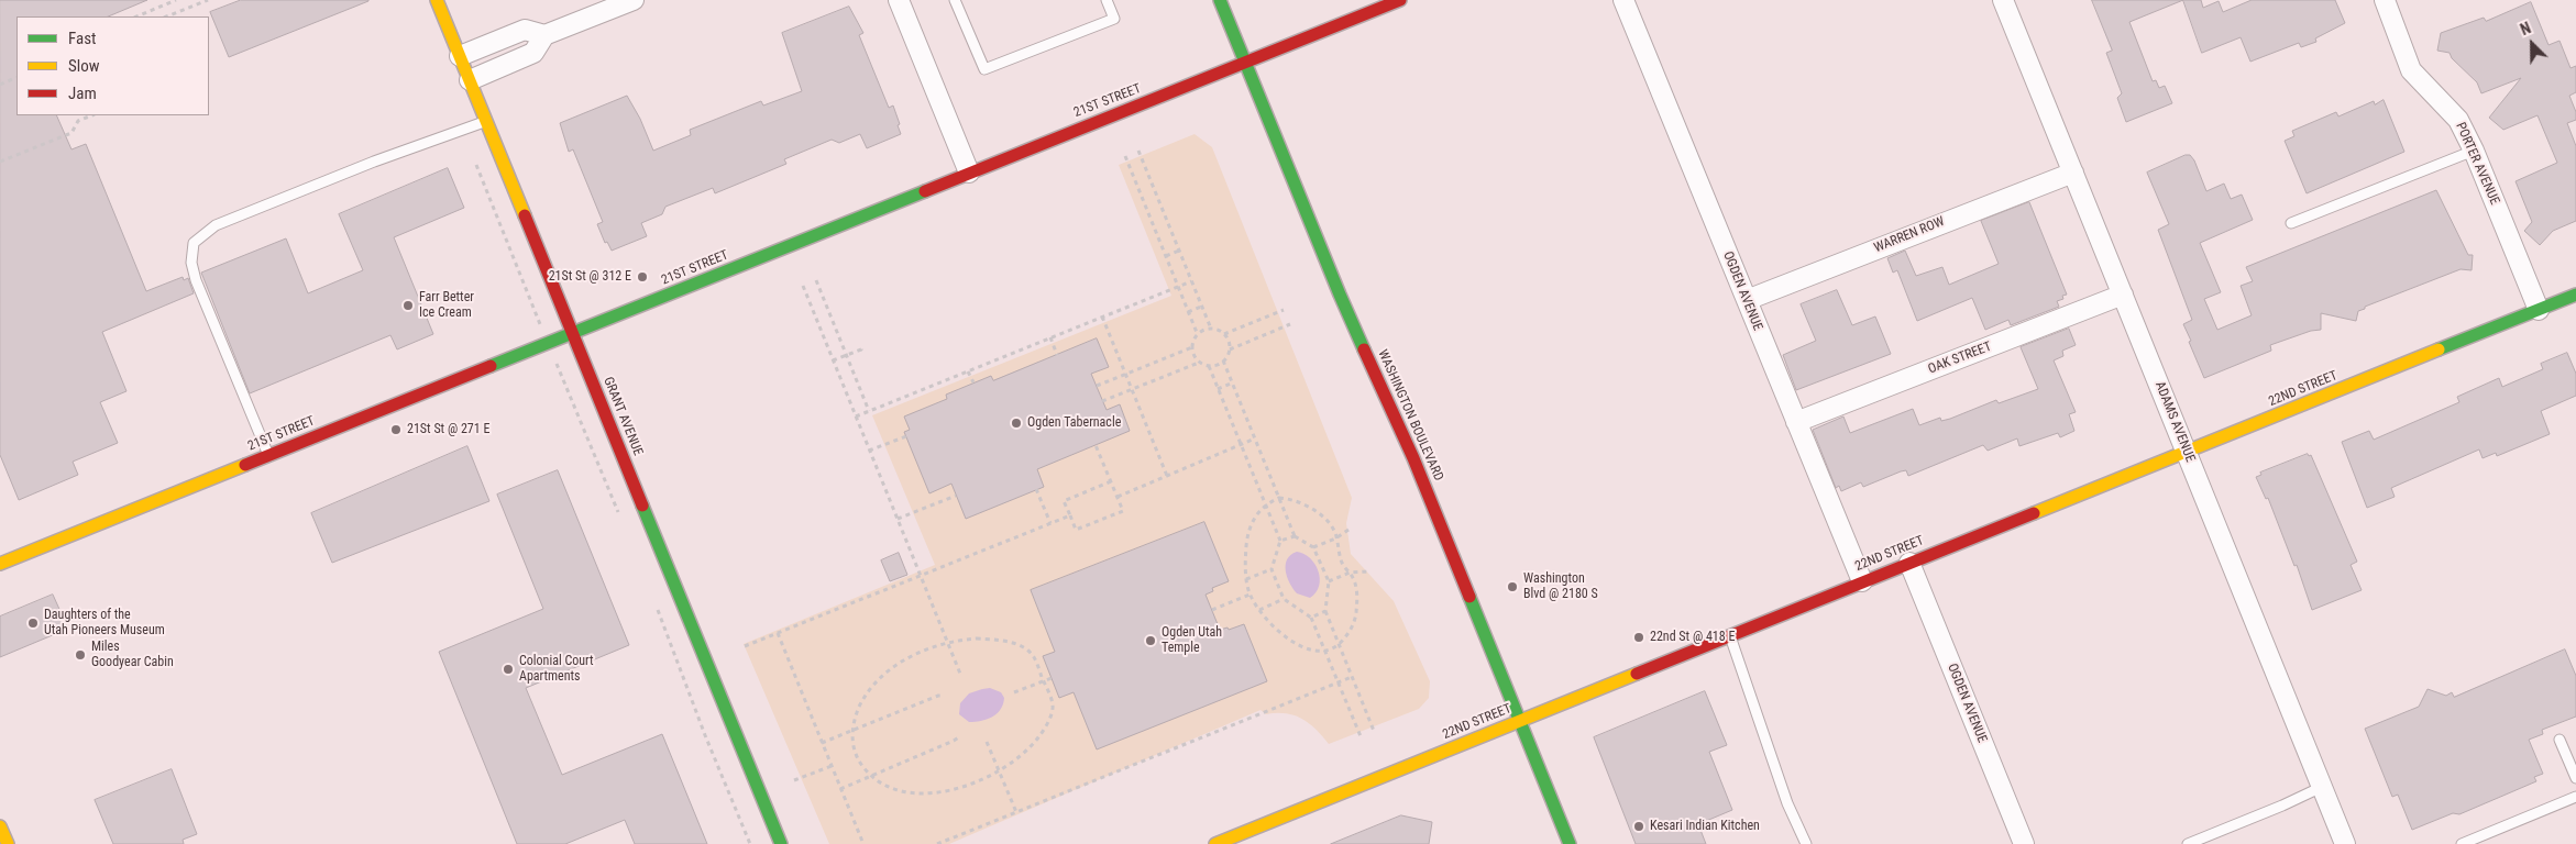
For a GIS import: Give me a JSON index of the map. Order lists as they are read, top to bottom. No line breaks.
{"streets":{"street":["21ST STREET","PORTER AVENUE","WARREN ROW","OGDEN AVENUE","OAK STREET","22ND STREET","WASHINGTON BOULEVARD","GRANT AVENUE","ADAMS AVENUE"]},"crossings":[["21ST STREET","WASHINGTON BOULEVARD"],["21ST STREET","GRANT AVENUE"],["PORTER AVENUE","22ND STREET"],["WARREN ROW","OGDEN AVENUE"],["WARREN ROW","ADAMS AVENUE"],["OGDEN AVENUE","OAK STREET"],["OGDEN AVENUE","22ND STREET"],["OAK STREET","ADAMS AVENUE"],["22ND STREET","WASHINGTON BOULEVARD"],["22ND STREET","ADAMS AVENUE"]],"places":["21St St @ 312 E","Farr Better Ice Cream","Ogden Tabernacle","21St St @ 271 E","Washington Blvd @ 2180 S","Daughters of the Utah Pioneers Museum","22nd St @ 418 E","Ogden Utah Temple","Miles Goodyear Cabin","Colonial Court Apartments","Kesari Indian Kitchen"],"legend":["Fast","Slow","Jam"],"north":"top left"}
